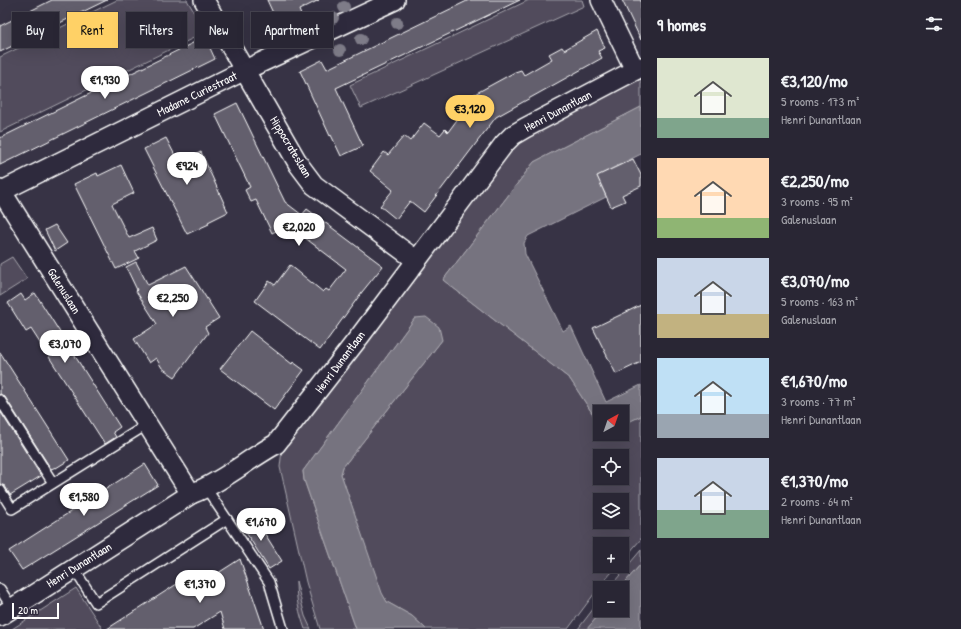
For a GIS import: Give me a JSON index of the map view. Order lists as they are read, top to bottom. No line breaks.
{"streets":{"street":["Madame Curiestraat","Henri Dunantlaan","Hippocrateslaan","Galenuslaan"]},"crossings":[["Madame Curiestraat","Hippocrateslaan"],["Madame Curiestraat","Galenuslaan"],["Henri Dunantlaan","Hippocrateslaan"],["Henri Dunantlaan","Galenuslaan"]],"scale_bar":"20 m","north":"top right","page":{"heading":"9 homes","chip":["Buy","Rent","Filters","New","Apartment"],"list":[{"name":"€3,120/mo","note":"5 rooms · 173 m² · Henri Dunantlaan"},{"name":"€2,250/mo","note":"3 rooms · 95 m² · Galenuslaan"},{"name":"€3,070/mo","note":"5 rooms · 163 m² · Galenuslaan"},{"name":"€1,670/mo","note":"3 rooms · 77 m² · Henri Dunantlaan"},{"name":"€1,370/mo","note":"2 rooms · 64 m² · Henri Dunantlaan"}],"price":["€1,930","€3,120","€924","€2,020","€2,250","€3,070","€1,580","€1,670","€1,370"],"map_buttons":["+","−"],"scale":"20 m"}}
